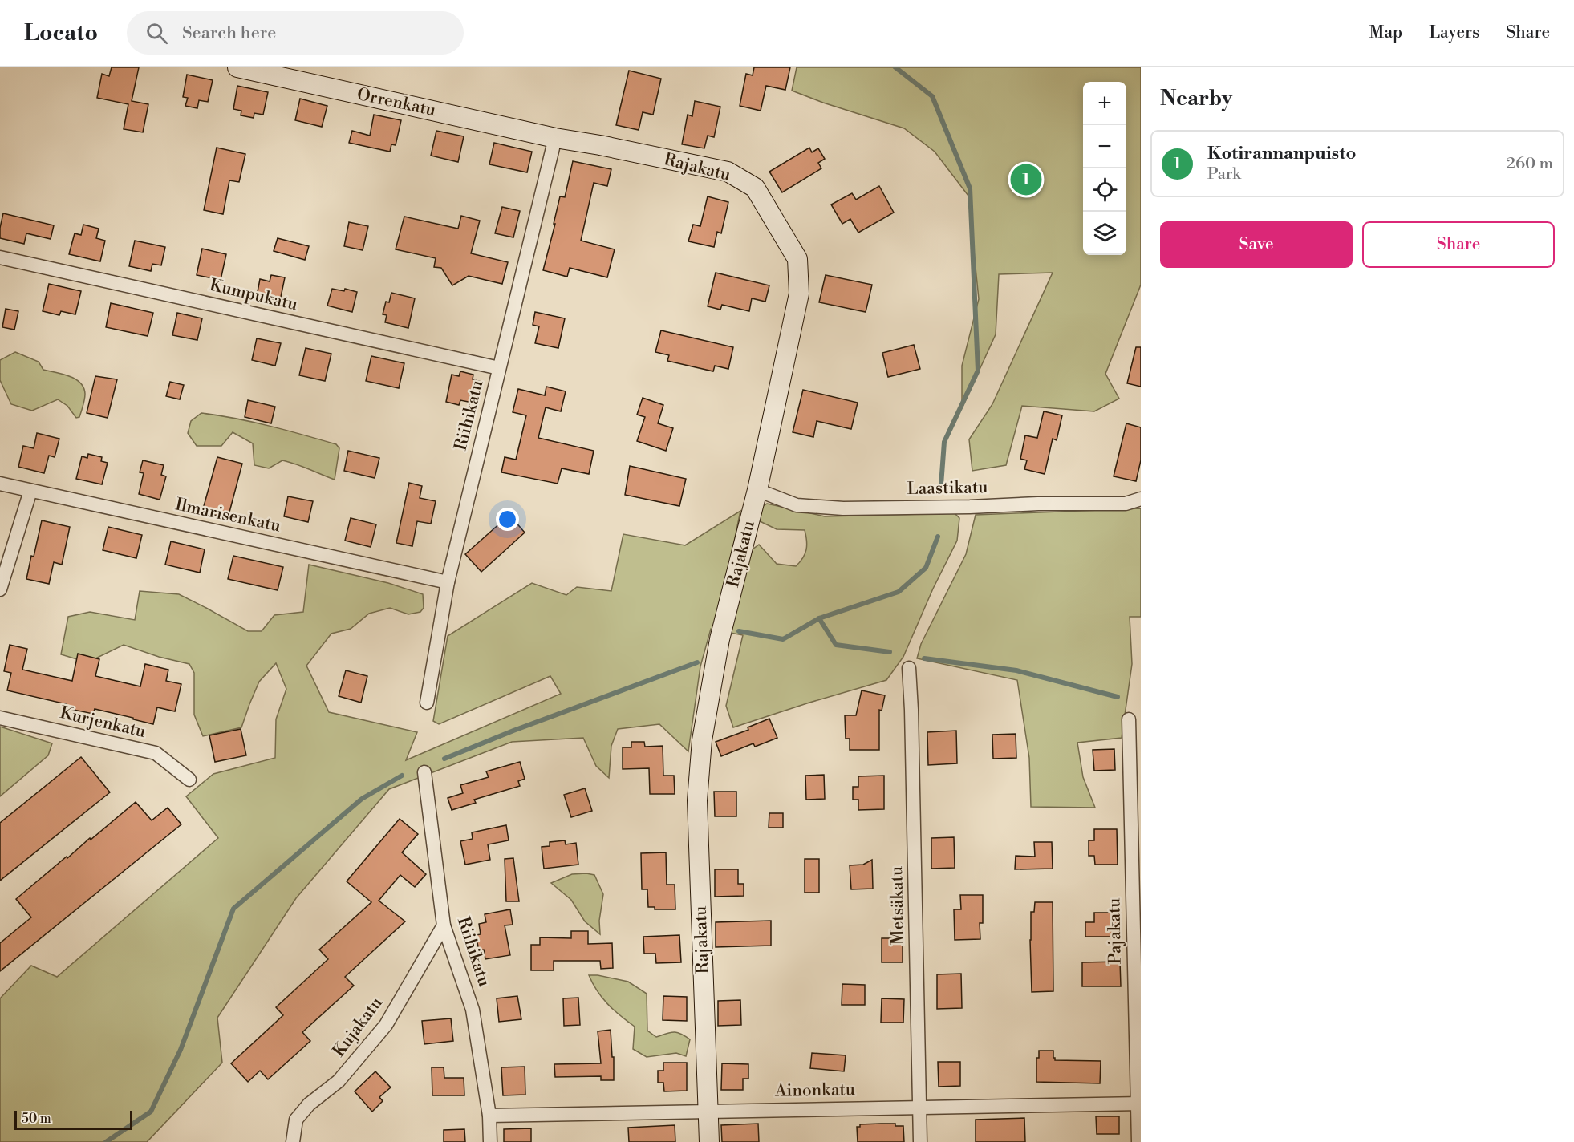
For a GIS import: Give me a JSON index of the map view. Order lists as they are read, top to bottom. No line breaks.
{"streets":{"street":["Orrenkatu","Rajakatu","Kumpukatu","Riihikatu","Laastikatu","Ilmarisenkatu","Kurjenkatu","Metsäkatu","Pajakatu","Kujakatu","Ainonkatu"]},"crossings":[["Orrenkatu","Rajakatu"],["Orrenkatu","Riihikatu"],["Rajakatu","Riihikatu"],["Rajakatu","Laastikatu"],["Rajakatu","Ainonkatu"],["Kumpukatu","Riihikatu"],["Riihikatu","Ilmarisenkatu"],["Riihikatu","Kujakatu"],["Riihikatu","Ainonkatu"],["Metsäkatu","Ainonkatu"],["Pajakatu","Ainonkatu"]],"scale_bar":"50 m","page":{"header":"Locato","search":"Search here","nav":["Map","Layers","Share"],"heading":"Nearby","map_buttons":["+","−"],"list":[{"mark":"1","name":"Kotirannanpuisto","note":"Park","value":"260 m"}],"pins":"1","buttons":["Save","Share"],"scale":"50 m"}}
